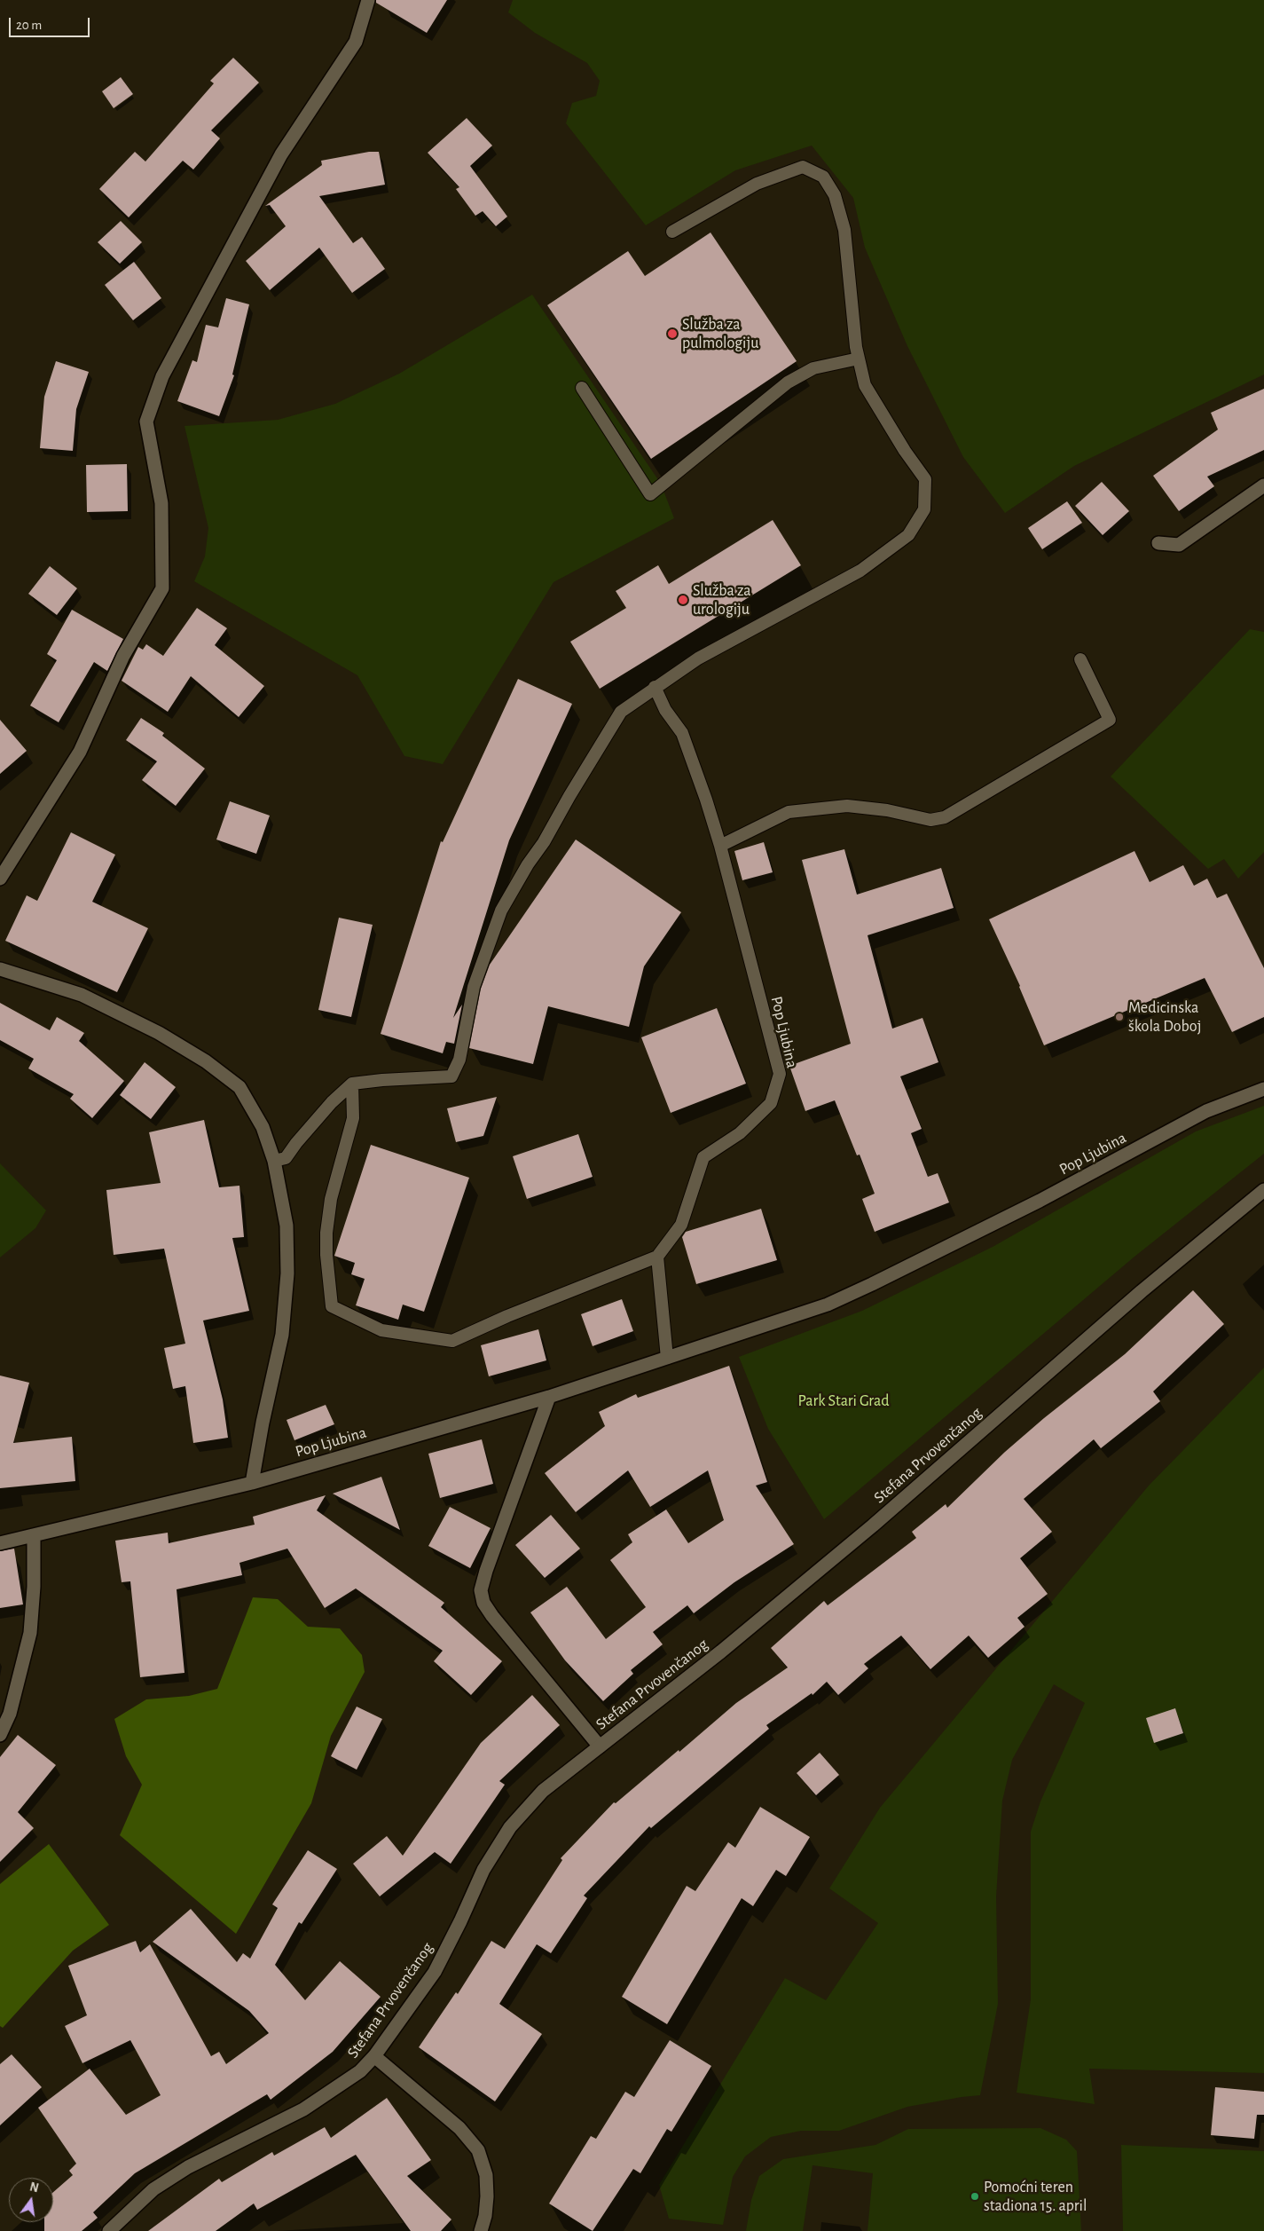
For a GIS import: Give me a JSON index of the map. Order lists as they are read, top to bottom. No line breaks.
{"streets":{"street":["Pop Ljubina","Stefana Prvovenčanog"]},"parks":["Park Stari Grad"],"places":["Služba za pulmologiju","Služba za urologiju","Medicinska škola Doboj","Pomoćni teren stadiona 15. april"],"scale_bar":"20 m","north":"top"}
